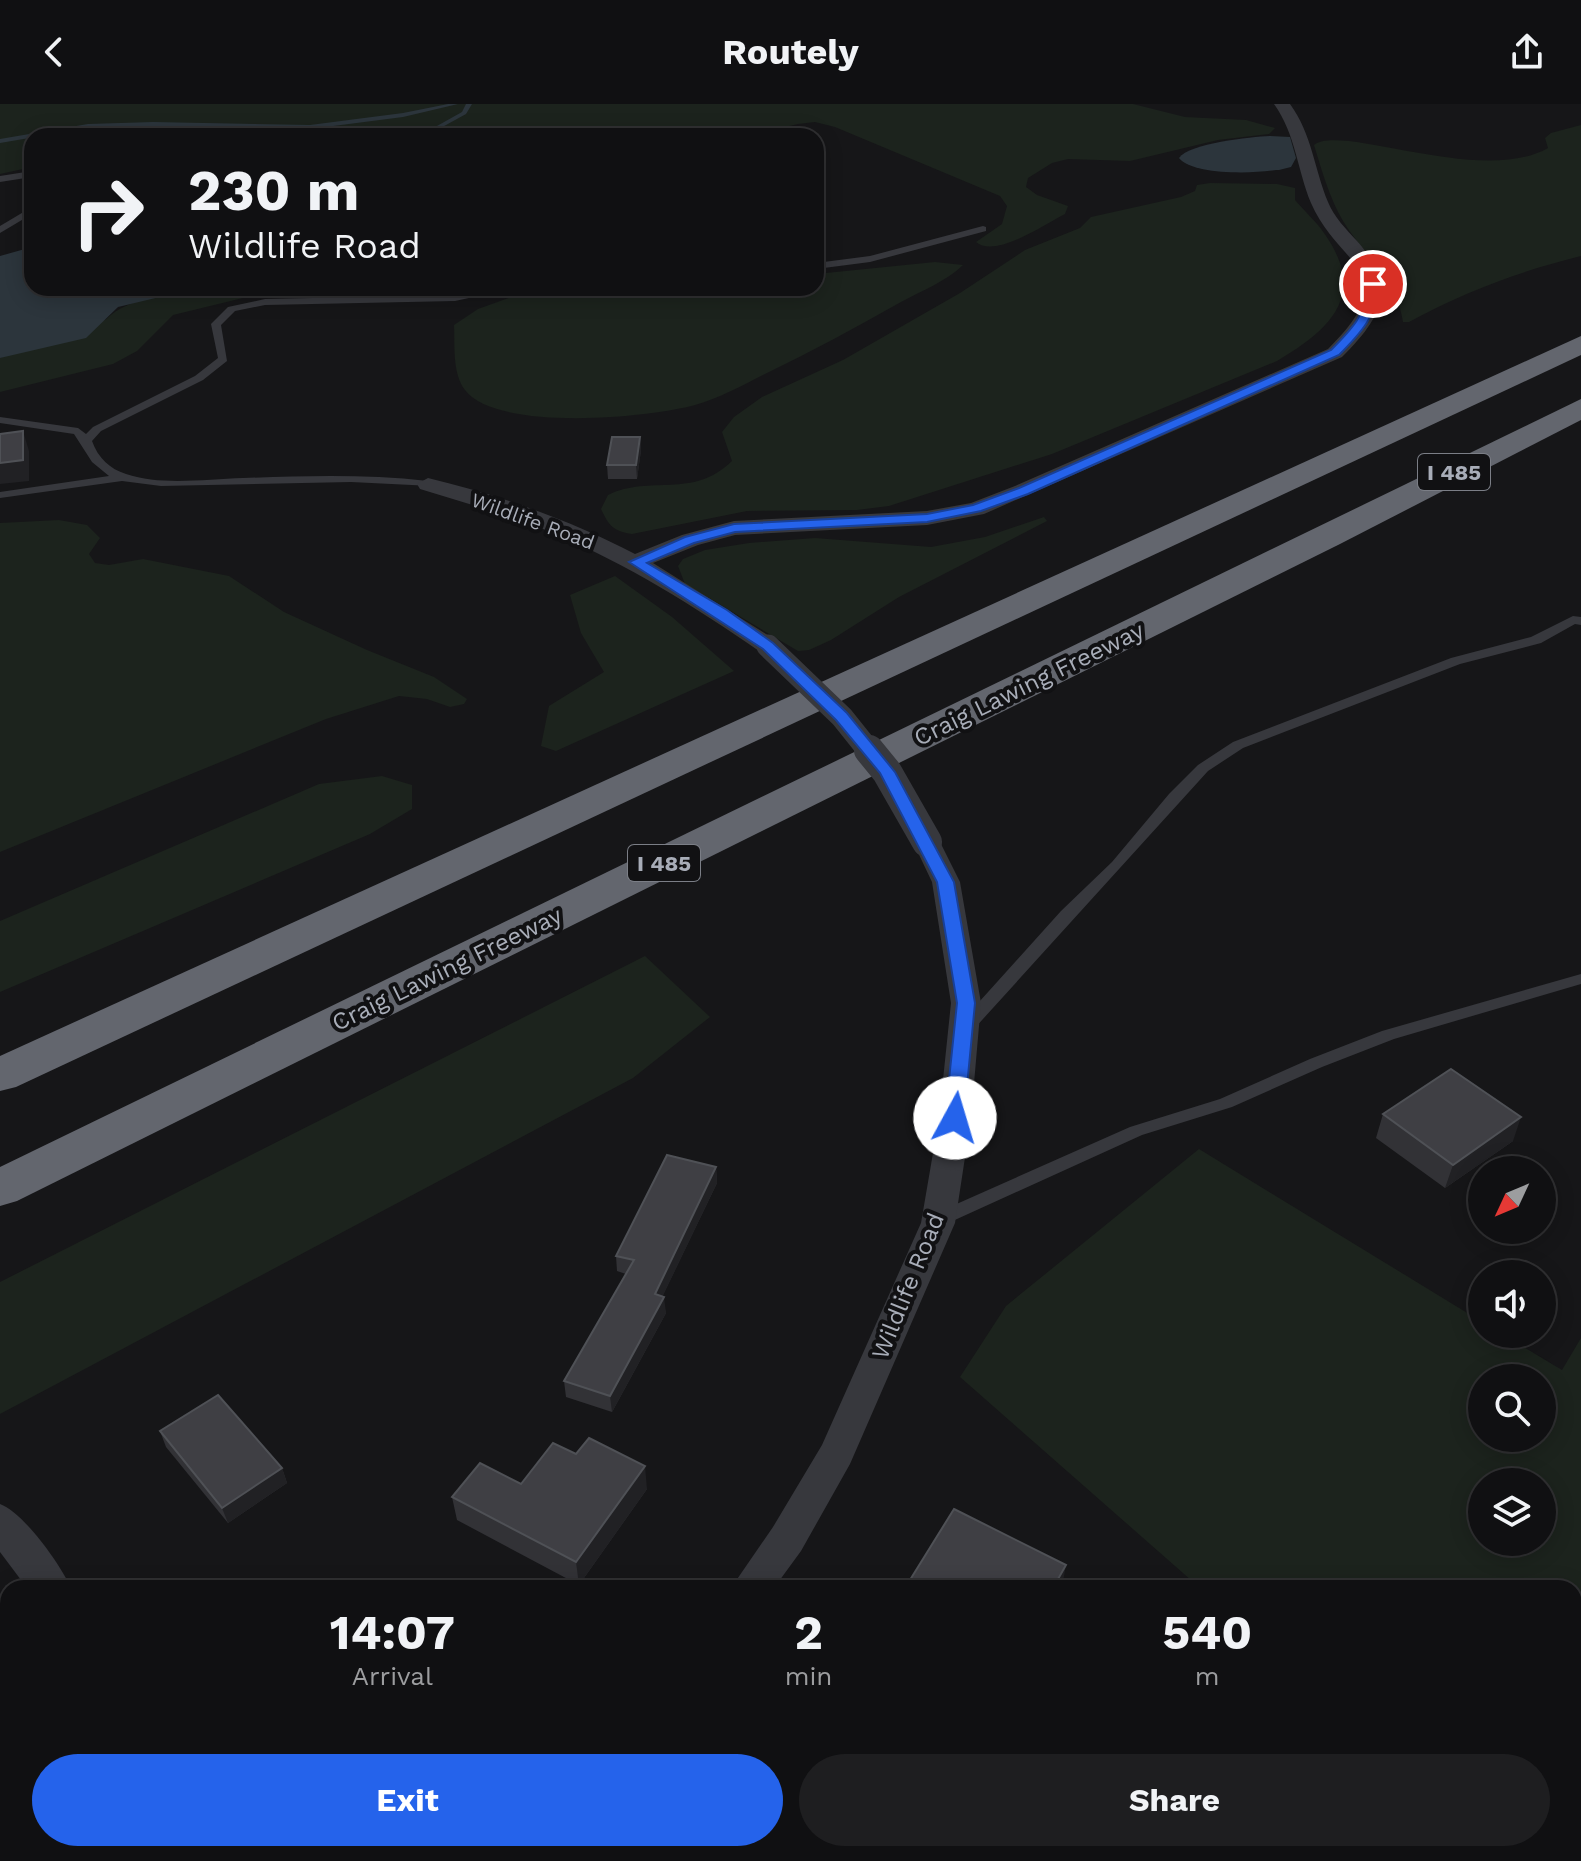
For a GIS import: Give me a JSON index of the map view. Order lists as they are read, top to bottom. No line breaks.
{"streets":{"highway":["I 485","Craig Lawing Freeway"],"street":["Wildlife Road"]},"north":"bottom left","page":{"header":"Routely","turn":["230 m","Wildlife Road"],"eta":["14:07","Arrival","2","min","540","m"],"buttons":["Exit","Share"]}}
